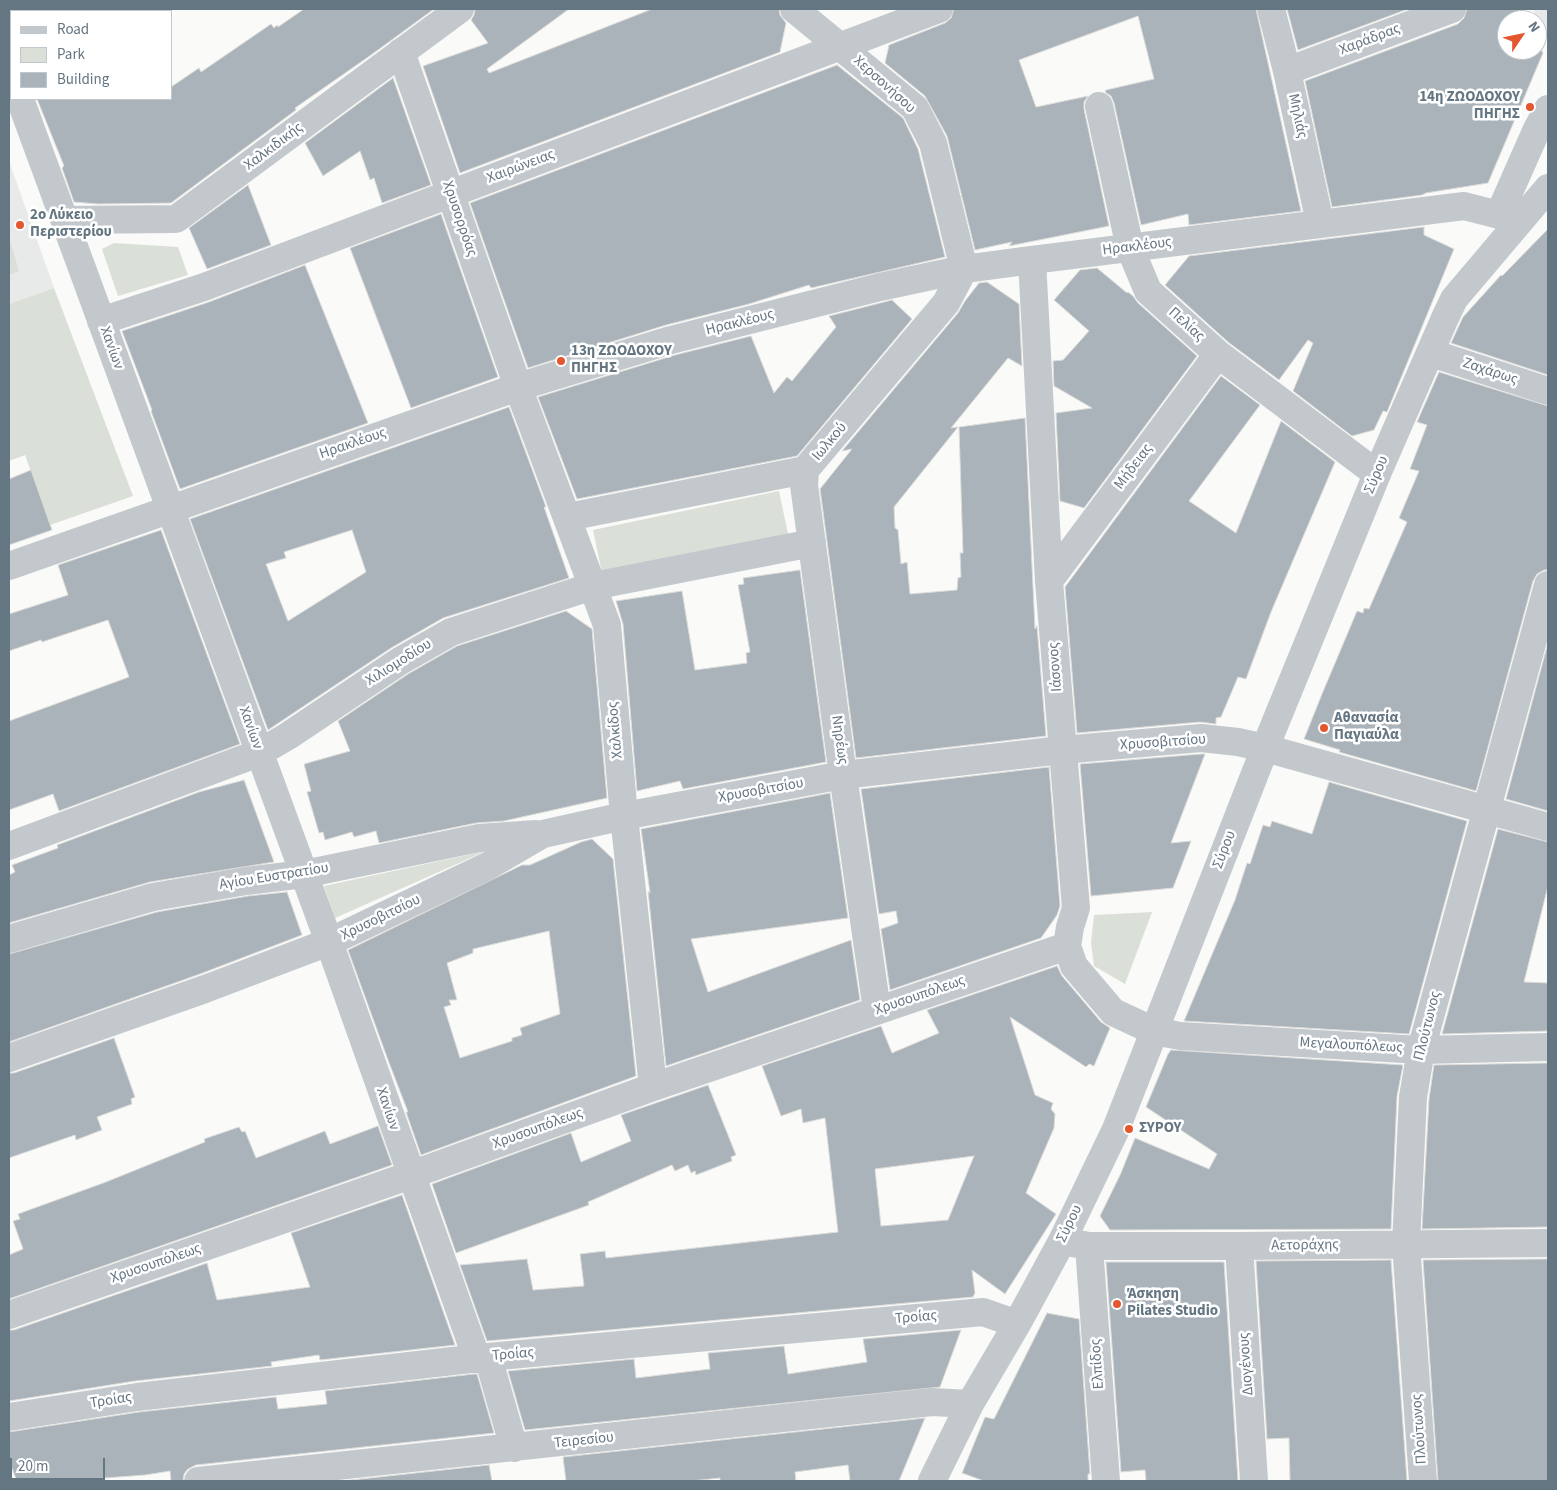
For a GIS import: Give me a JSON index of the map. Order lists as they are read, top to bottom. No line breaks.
{"streets":{"street":["Χαράδρας","Χερσονήσου","Μηλιάς","Χαλκιδικής","Χαιρώνειας","Χρυσορρόας","Ηρακλέους","Πελίας","Χανίων","Ζαχάρως","Ιωλκού","Μήδειας","Σύρου","Χιλιομοδίου","Ιάσονος","Χαλκίδος","Νηρέως","Χρυσοβιτσίου","Αγίου Ευστρατίου","Χρυσουπόλεως","Πλούτωνος","Μεγαλουπόλεως","Αετοράχης","Τροίας","Ελπίδος","Διογένους","Τειρεσίου"]},"crossings":[["Χαράδρας","Μηλιάς"],["Χερσονήσου","Χαιρώνειας"],["Χερσονήσου","Ηρακλέους"],["Χερσονήσου","Ιωλκού"],["Μηλιάς","Ηρακλέους"],["Χαλκιδικής","Χρυσορρόας"],["Χαλκιδικής","Χανίων"],["Χαιρώνειας","Χρυσορρόας"],["Χαιρώνειας","Χανίων"],["Χρυσορρόας","Ηρακλέους"],["Χρυσορρόας","Χαλκίδος"],["Ηρακλέους","Πελίας"],["Ηρακλέους","Χανίων"],["Ηρακλέους","Ιωλκού"],["Ηρακλέους","Σύρου"],["Ηρακλέους","Ιάσονος"],["Ηρακλέους","Χαλκίδος"],["Πελίας","Μήδειας"],["Πελίας","Σύρου"],["Χανίων","Χιλιομοδίου"],["Χανίων","Χρυσοβιτσίου"],["Χανίων","Αγίου Ευστρατίου"],["Χανίων","Χρυσουπόλεως"],["Χανίων","Τροίας"],["Χανίων","Τειρεσίου"],["Ζαχάρως","Σύρου"],["Ιωλκού","Χαλκίδος"],["Ιωλκού","Νηρέως"],["Μήδειας","Ιάσονος"],["Σύρου","Χρυσοβιτσίου"],["Σύρου","Μεγαλουπόλεως"],["Σύρου","Αετοράχης"],["Σύρου","Τροίας"],["Σύρου","Τειρεσίου"],["Χιλιομοδίου","Χαλκίδος"],["Χιλιομοδίου","Νηρέως"],["Ιάσονος","Χρυσοβιτσίου"],["Ιάσονος","Χρυσουπόλεως"],["Χαλκίδος","Χρυσοβιτσίου"],["Χαλκίδος","Χρυσουπόλεως"],["Νηρέως","Χρυσοβιτσίου"],["Νηρέως","Χρυσουπόλεως"],["Χρυσοβιτσίου","Αγίου Ευστρατίου"],["Χρυσοβιτσίου","Πλούτωνος"],["Πλούτωνος","Μεγαλουπόλεως"],["Πλούτωνος","Αετοράχης"],["Αετοράχης","Ελπίδος"],["Αετοράχης","Διογένους"]],"places":["14η ΖΩΟΔΟΧΟΥ ΠΗΓΗΣ","2ο Λύκειο Περιστερίου","13η ΖΩΟΔΟΧΟΥ ΠΗΓΗΣ","Αθανασία Παγιαύλα","ΣΥΡΟΥ","Άσκηση Pilates Studio"],"legend":["Road","Park","Building"],"scale_bar":"20 m","north":"top right"}
